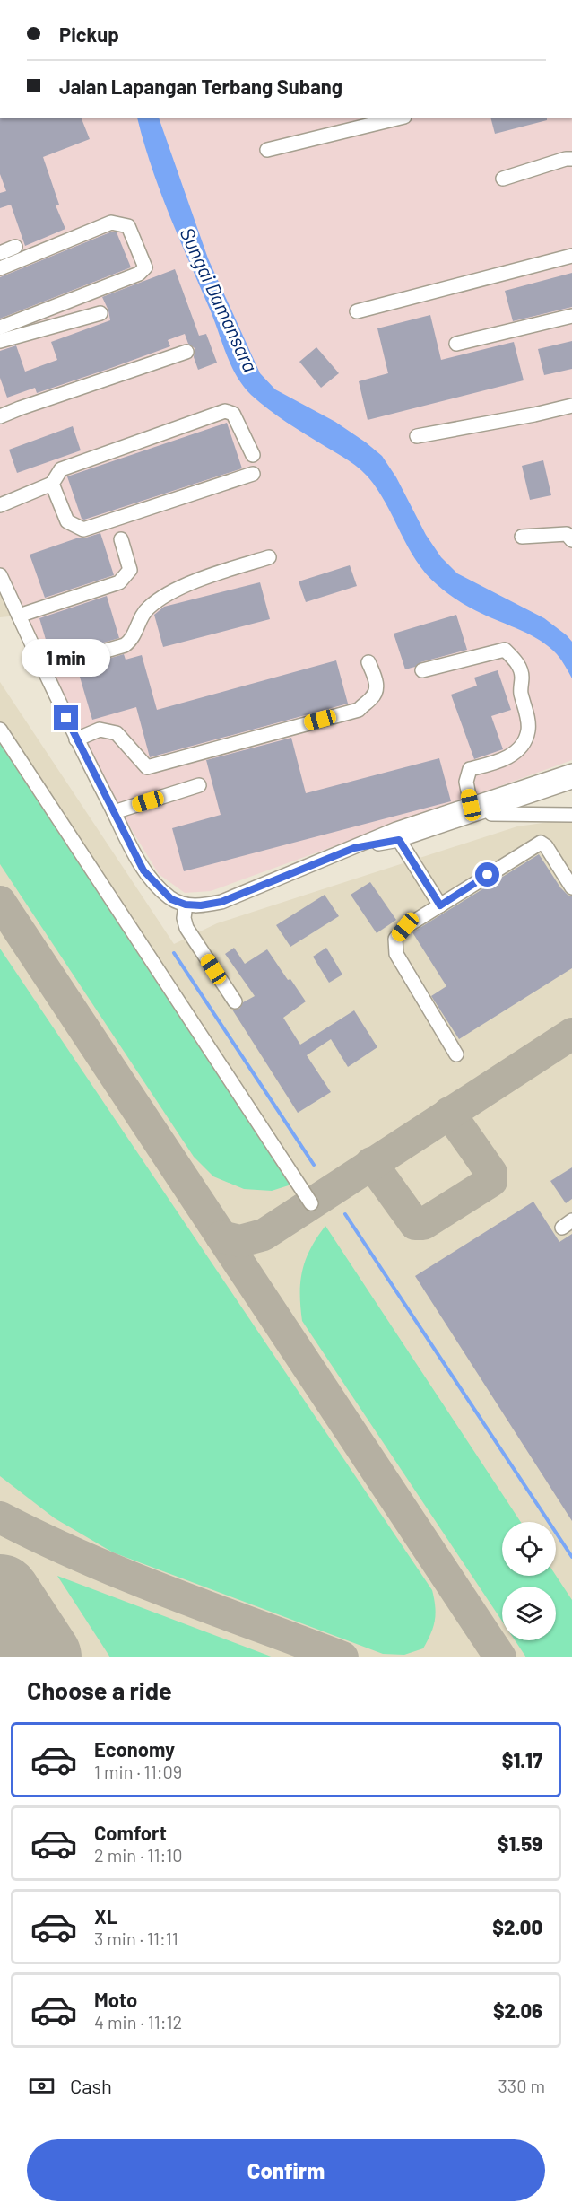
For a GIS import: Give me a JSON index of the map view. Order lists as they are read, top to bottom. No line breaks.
{"water":["Sungai Damansara"],"page":{"banner":["Pickup","Jalan Lapangan Terbang Subang"],"bubble":"1 min","heading":"Choose a ride","list":[{"name":"Economy","note":"1 min · 11:09","value":"$1.17"},{"name":"Comfort","note":"2 min · 11:10","value":"$1.59"},{"name":"XL","note":"3 min · 11:11","value":"$2.00"},{"name":"Moto","note":"4 min · 11:12","value":"$2.06"}],"pay":["Cash","330 m"],"buttons":"Confirm"}}
